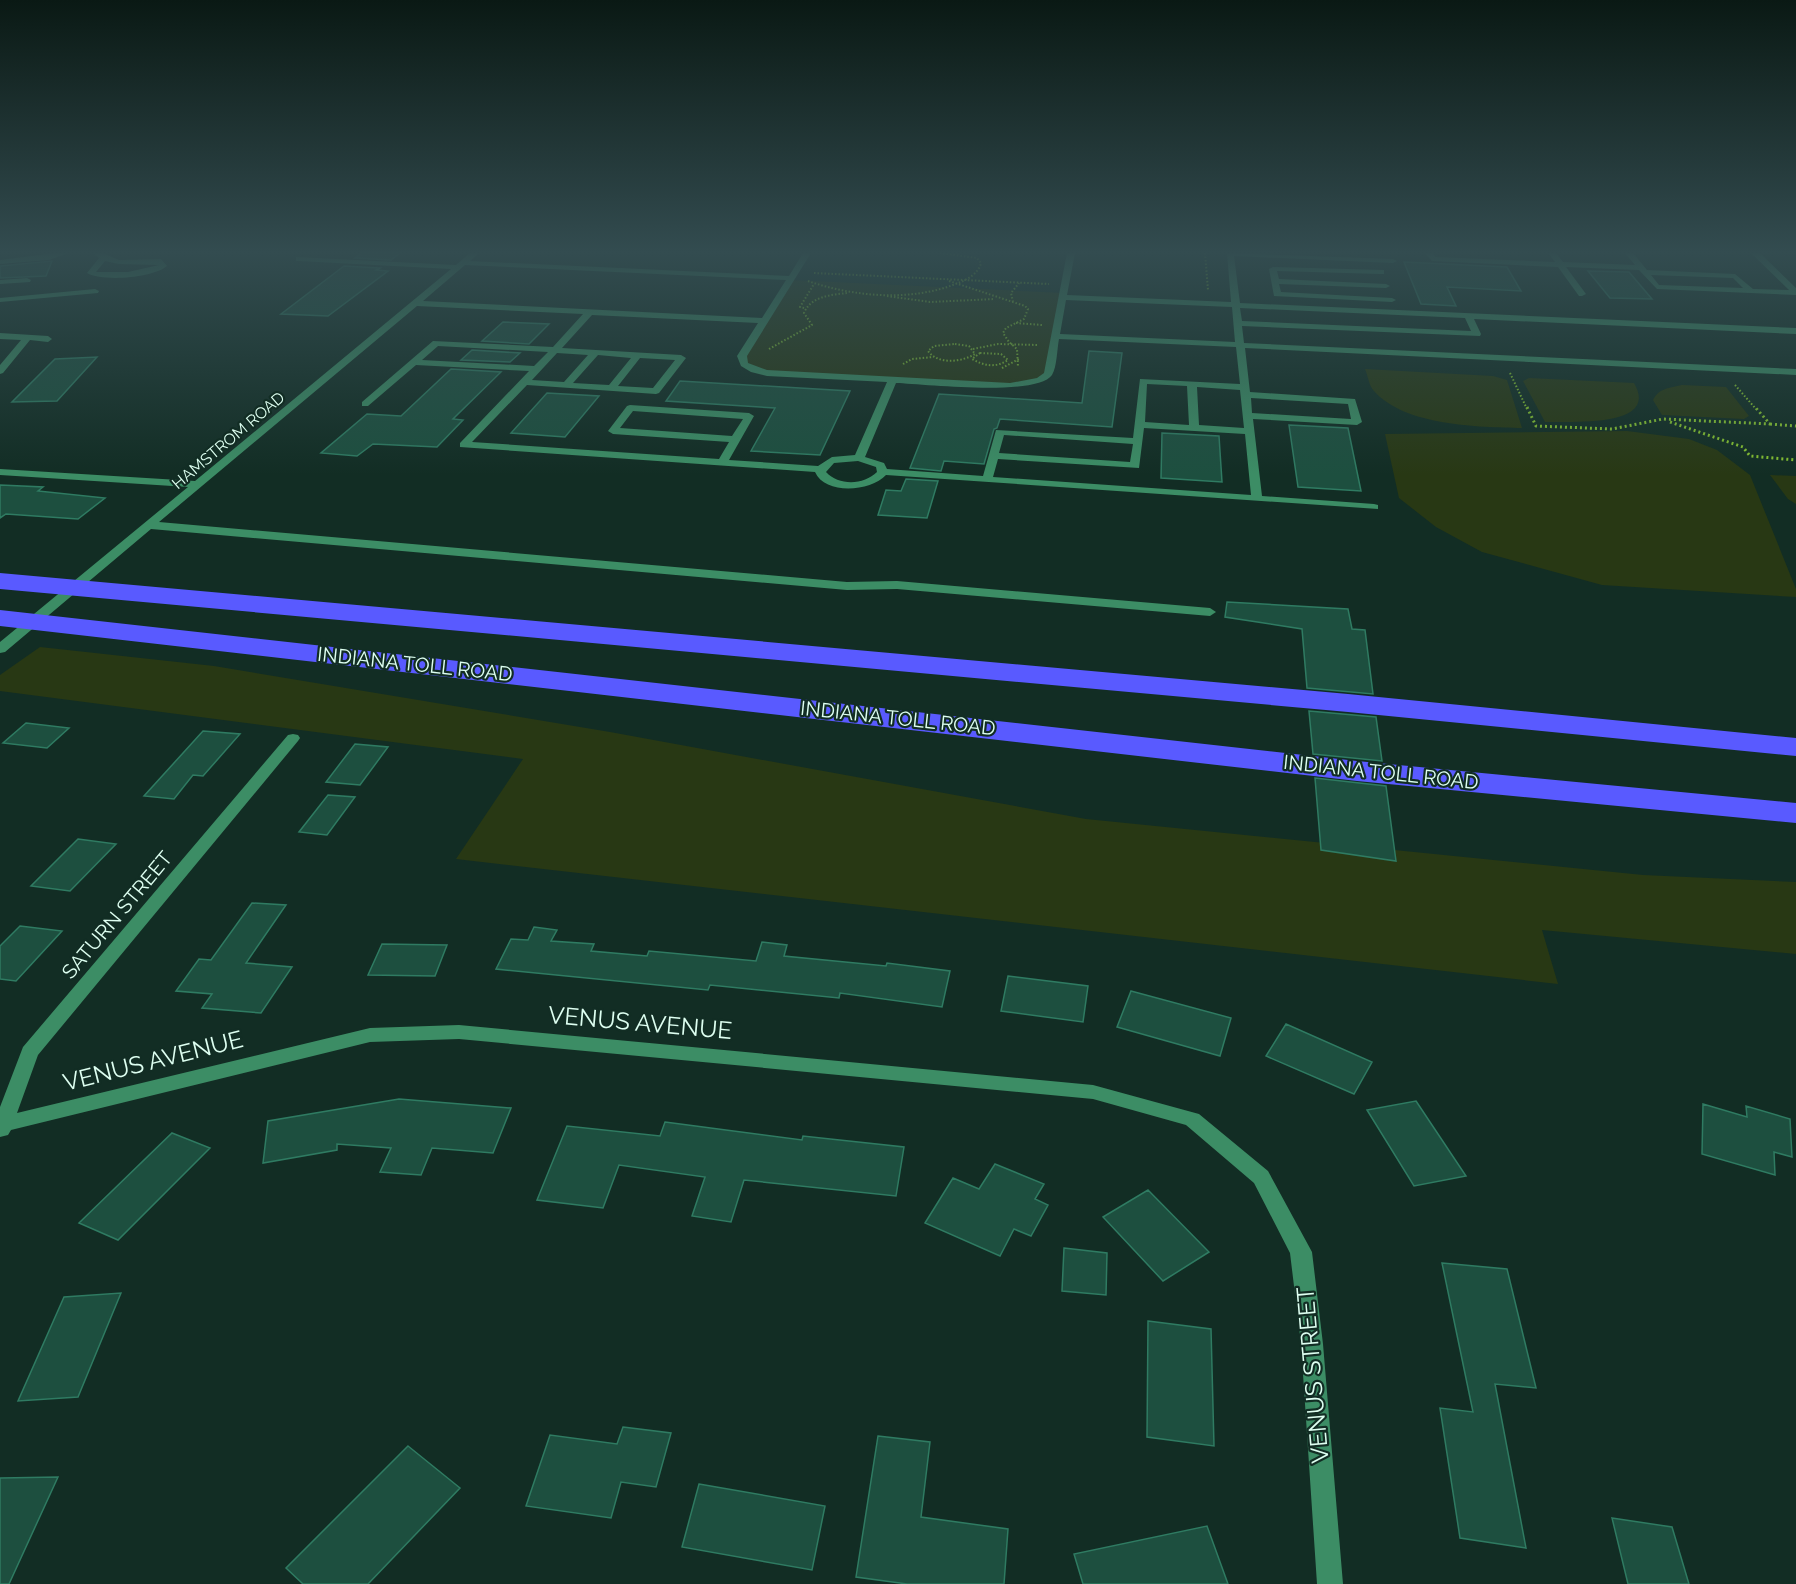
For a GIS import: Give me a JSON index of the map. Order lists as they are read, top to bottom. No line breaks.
{"streets":{"highway":["INDIANA TOLL ROAD"],"street":["HAMSTROM ROAD","SATURN STREET","VENUS AVENUE","VENUS STREET"]},"crossings":[["SATURN STREET","VENUS AVENUE"],["VENUS AVENUE","VENUS STREET"]]}
